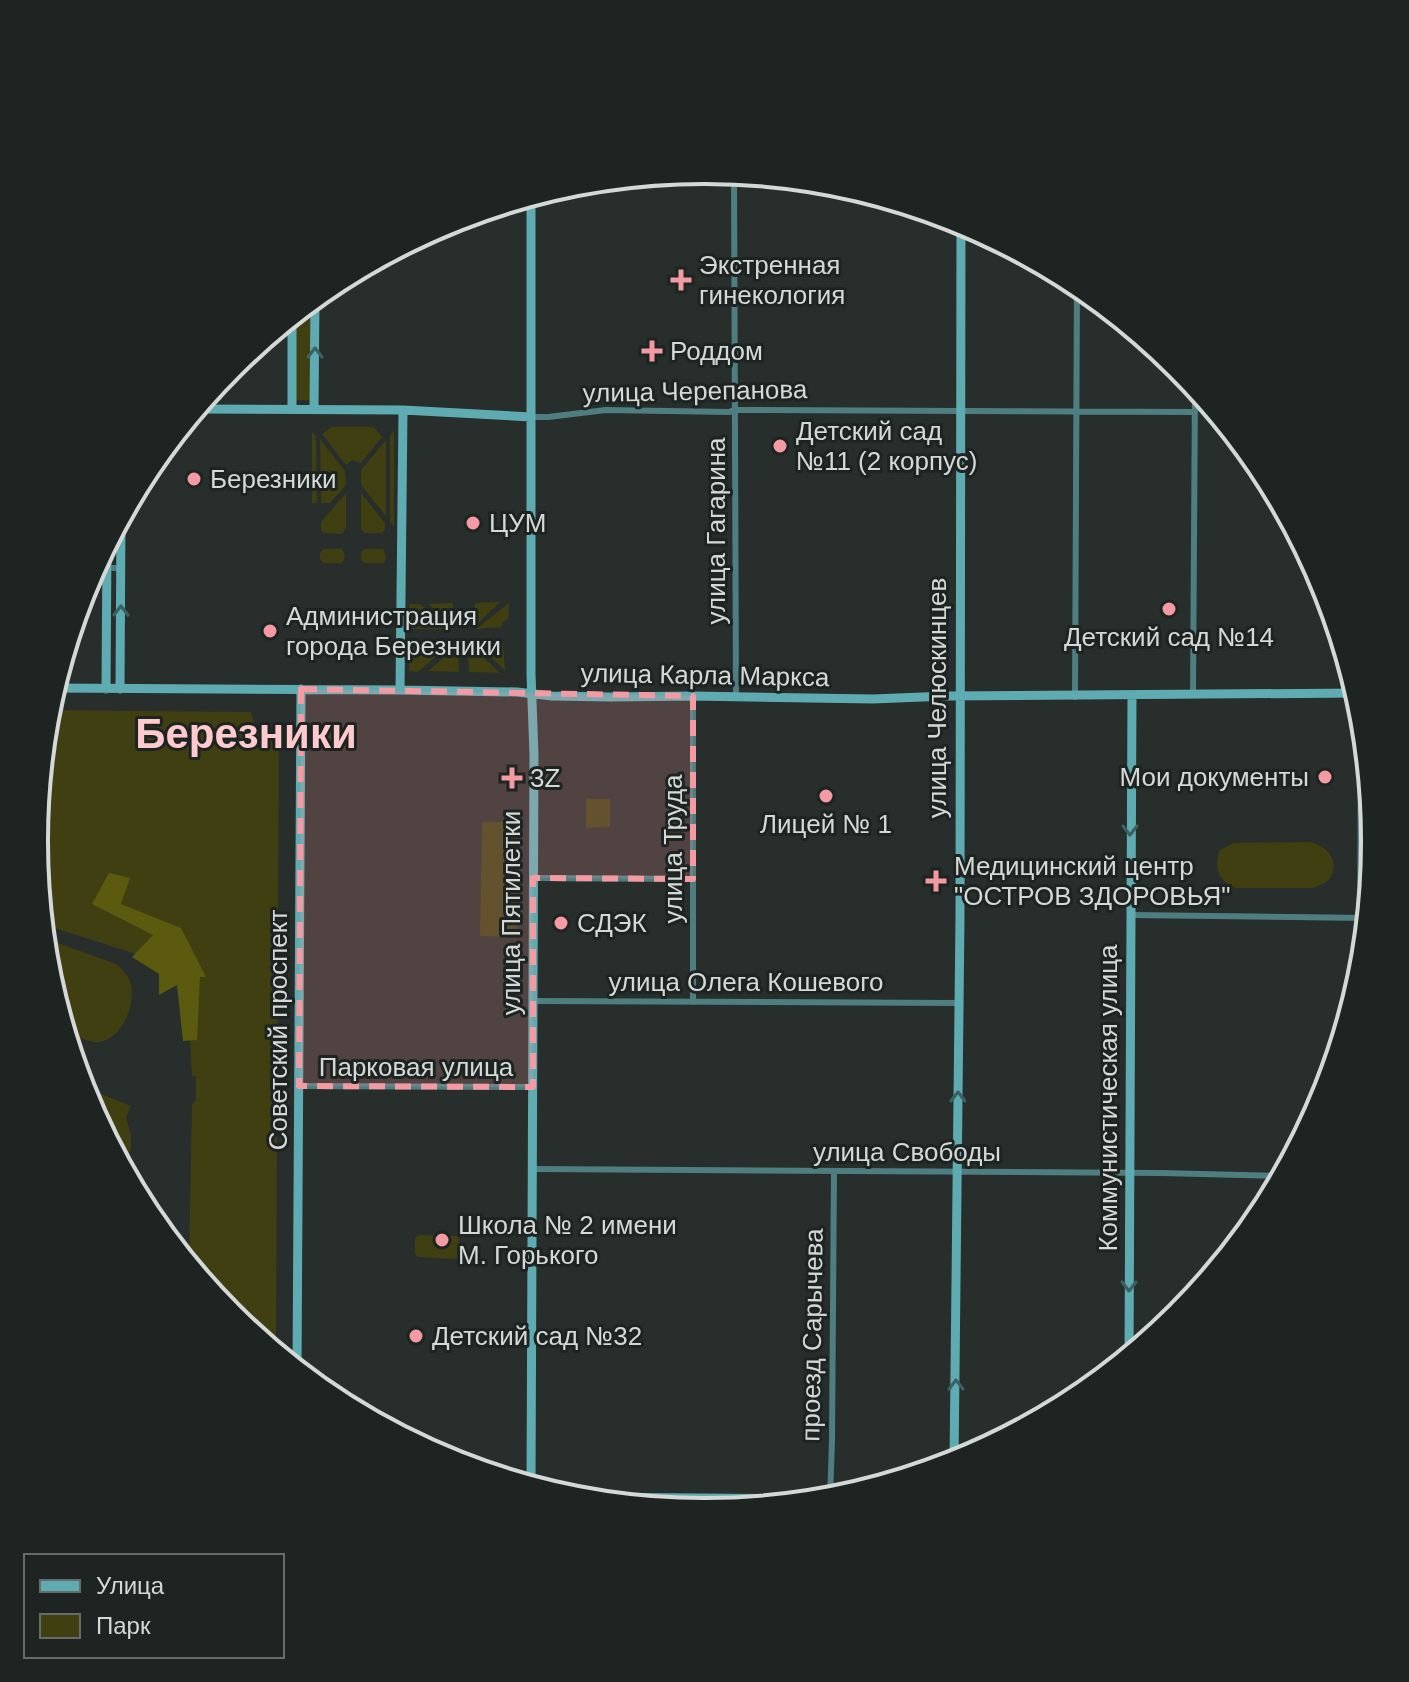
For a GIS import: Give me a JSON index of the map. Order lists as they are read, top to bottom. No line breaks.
{"streets":{"main road":["улица Черепанова","улица Карла Маркса","улица Челюскинцев","улица Пятилетки","Советский проспект","Коммунистическая улица"],"street":["улица Гагарина","улица Труда","улица Олега Кошевого","Парковая улица","улица Свободы","проезд Сарычева"]},"crossings":[["улица Черепанова","улица Гагарина"],["улица Черепанова","улица Челюскинцев"],["улица Черепанова","улица Пятилетки"],["улица Гагарина","улица Карла Маркса"],["улица Карла Маркса","улица Челюскинцев"],["улица Карла Маркса","улица Труда"],["улица Карла Маркса","улица Пятилетки"],["улица Карла Маркса","Советский проспект"],["улица Карла Маркса","Коммунистическая улица"],["улица Челюскинцев","улица Олега Кошевого"],["улица Челюскинцев","улица Свободы"],["улица Труда","улица Олега Кошевого"],["улица Пятилетки","улица Олега Кошевого"],["улица Пятилетки","Парковая улица"],["улица Пятилетки","улица Свободы"],["Советский проспект","Парковая улица"],["Коммунистическая улица","улица Свободы"],["улица Свободы","проезд Сарычева"]],"one_way":["улица Челюскинцев","Коммунистическая улица"],"districts":["Березники"],"places":{"health":["Экстренная гинекология","Роддом","3Z","Медицинский центр \"ОСТРОВ ЗДОРОВЬЯ\""],"other":["Детский сад №11 (2 корпус)","Березники","ЦУМ","Детский сад №14","Администрация города Березники","Мои документы","Лицей № 1","СДЭК","Школа № 2 имени М. Горького","Детский сад №32"]},"legend":["Улица","Парк"]}
